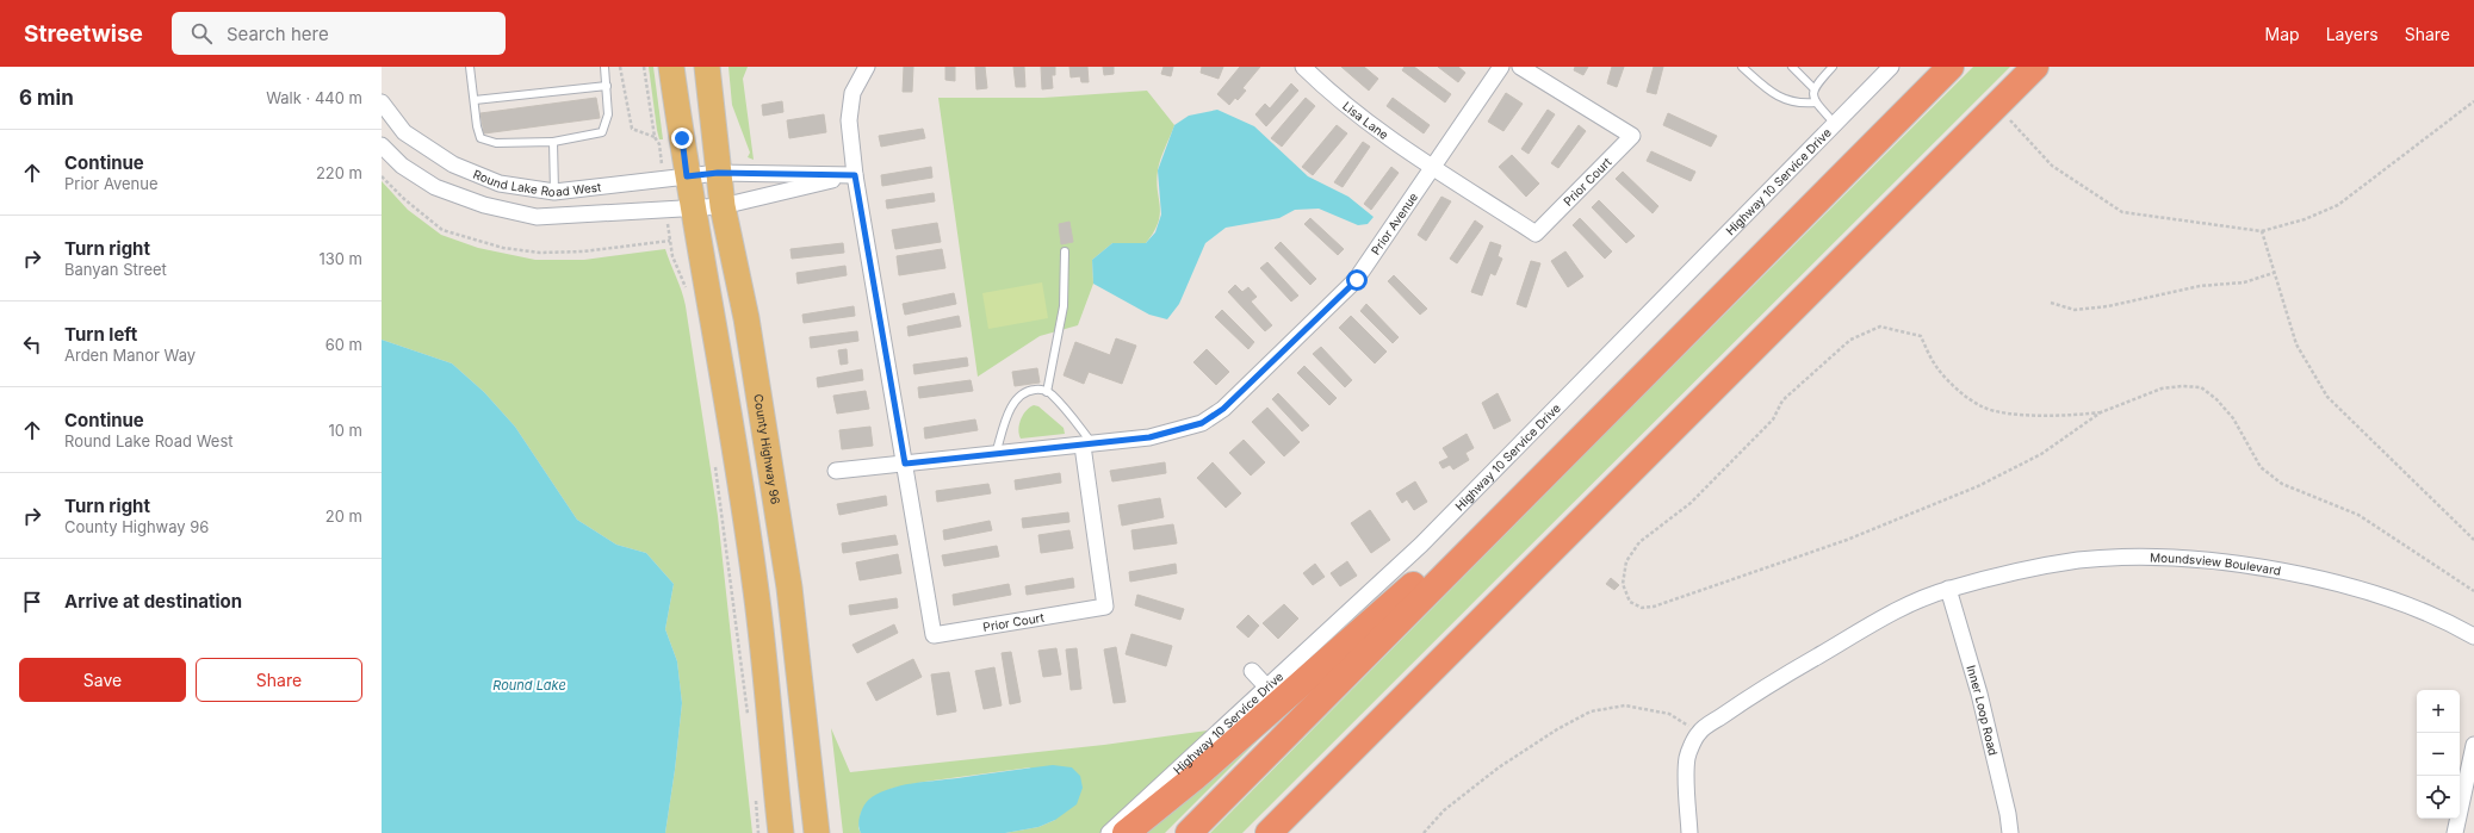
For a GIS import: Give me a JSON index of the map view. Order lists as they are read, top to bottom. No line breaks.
{"streets":{"main road":["County Highway 96"],"street":["Lisa Lane","Round Lake Road West","Prior Court","Highway 10 Service Drive","Prior Avenue","Moundsview Boulevard","Inner Loop Road"]},"crossings":[["Lisa Lane","Prior Court"],["Lisa Lane","Prior Avenue"],["Round Lake Road West","County Highway 96"],["Prior Court","Prior Avenue"],["Moundsview Boulevard","Inner Loop Road"]],"water":["Round Lake"],"page":{"header":"Streetwise","search":"Search here","nav":["Map","Layers","Share"],"heading":["6 min","Walk · 440 m"],"list":[["Continue","Prior Avenue","220 m"],["Turn right","Banyan Street","130 m"],["Turn left","Arden Manor Way","60 m"],["Continue","Round Lake Road West","10 m"],["Turn right","County Highway 96","20 m"],"Arrive at destination"],"buttons":["Save","Share"],"map_buttons":["+","−"]}}
